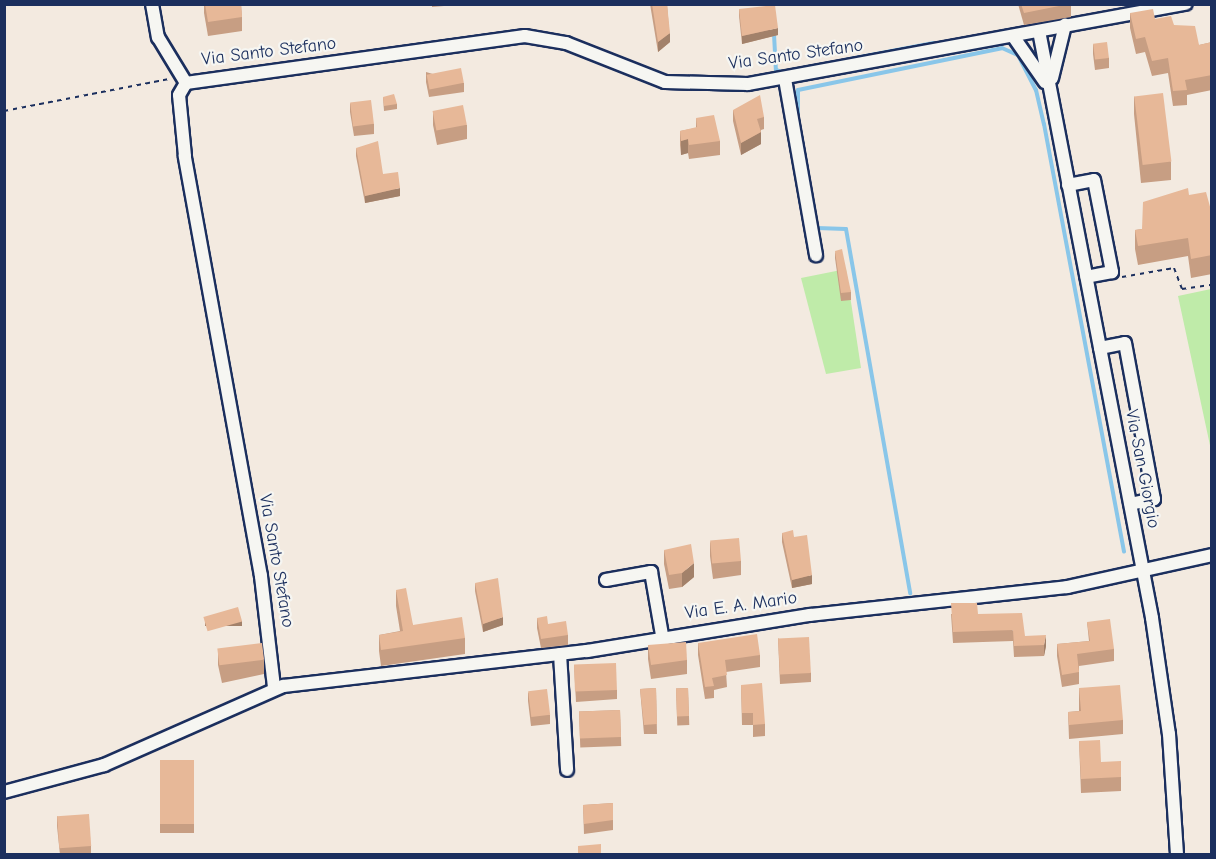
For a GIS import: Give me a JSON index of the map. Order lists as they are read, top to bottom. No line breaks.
{"streets":{"street":["Via Santo Stefano","Via San Giorgio","Via E. A. Mario"]},"crossings":[["Via Santo Stefano","Via San Giorgio"],["Via Santo Stefano","Via E. A. Mario"],["Via San Giorgio","Via E. A. Mario"]]}
